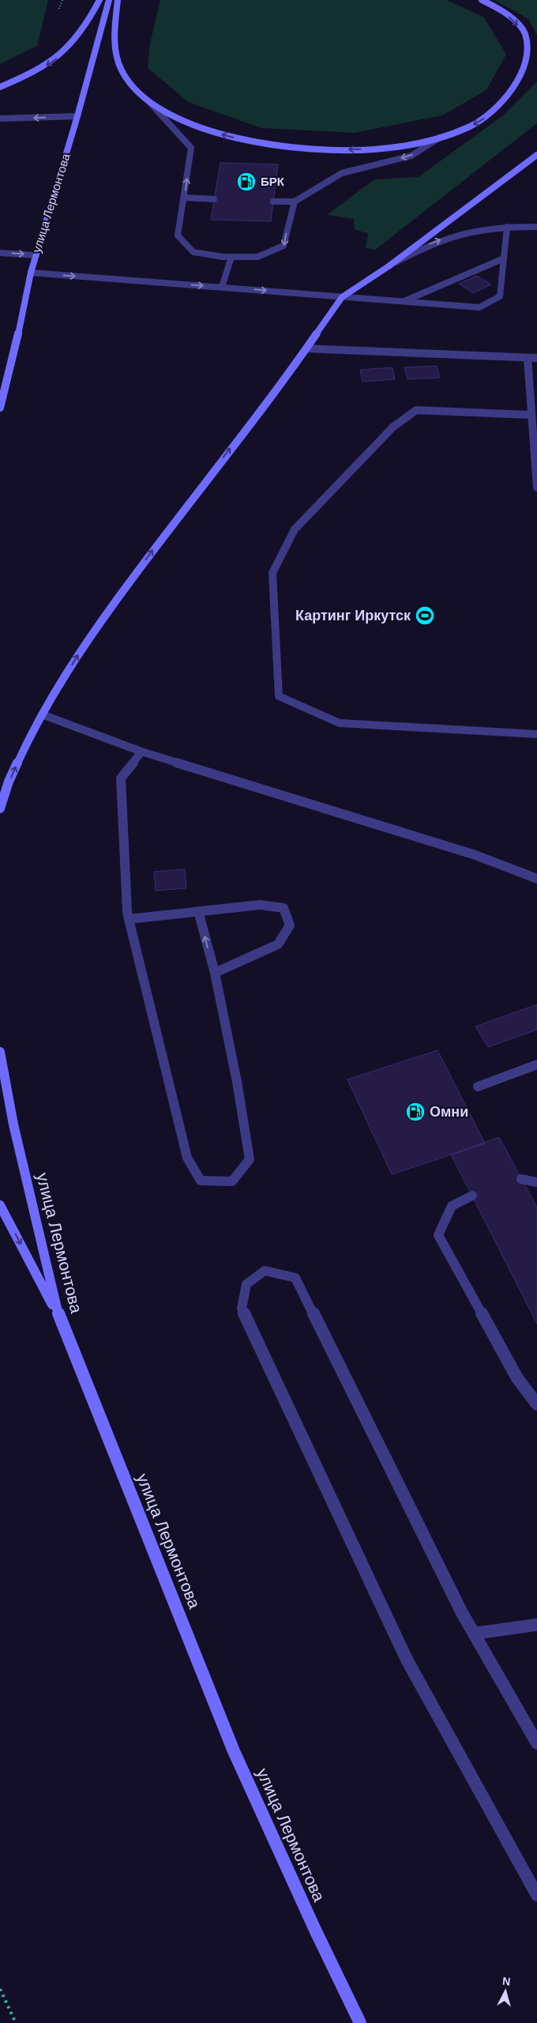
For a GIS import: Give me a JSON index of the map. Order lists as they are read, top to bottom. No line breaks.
{"streets":{"main road":["улица Лермонтова"]},"places":{"fuel station":["БРК","Омни"],"sports":["Картинг Иркутск"]},"north":"top"}
